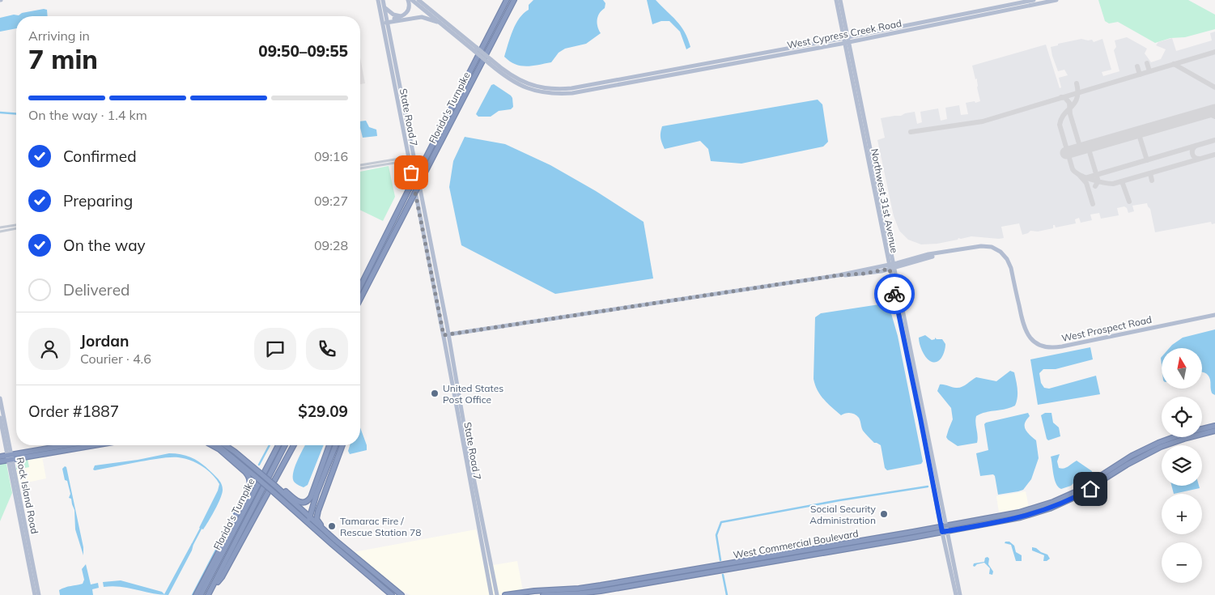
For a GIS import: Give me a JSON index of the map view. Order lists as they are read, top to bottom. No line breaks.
{"streets":{"highway":["Florida's Turnpike","West Commercial Boulevard"],"main road":["West Cypress Creek Road","State Road 7","Northwest 31st Avenue","West Prospect Road","Rock Island Road"]},"crossings":[["West Cypress Creek Road","Northwest 31st Avenue"],["State Road 7","West Prospect Road"],["Northwest 31st Avenue","West Prospect Road"],["Northwest 31st Avenue","West Commercial Boulevard"]],"places":["United States Post Office","Social Security Administration","Tamarac Fire / Rescue Station 78"],"north":"top","page":{"heading":["7 min","Arriving in","09:50–09:55"],"panel":["Jordan","Courier · 4.6","Order #1887","$29.09"],"bar":"On the way · 1.4 km","list":[["Confirmed","09:16"],["Preparing","09:27"],["On the way","09:28"],"Delivered"],"map_buttons":["+","−"]}}
